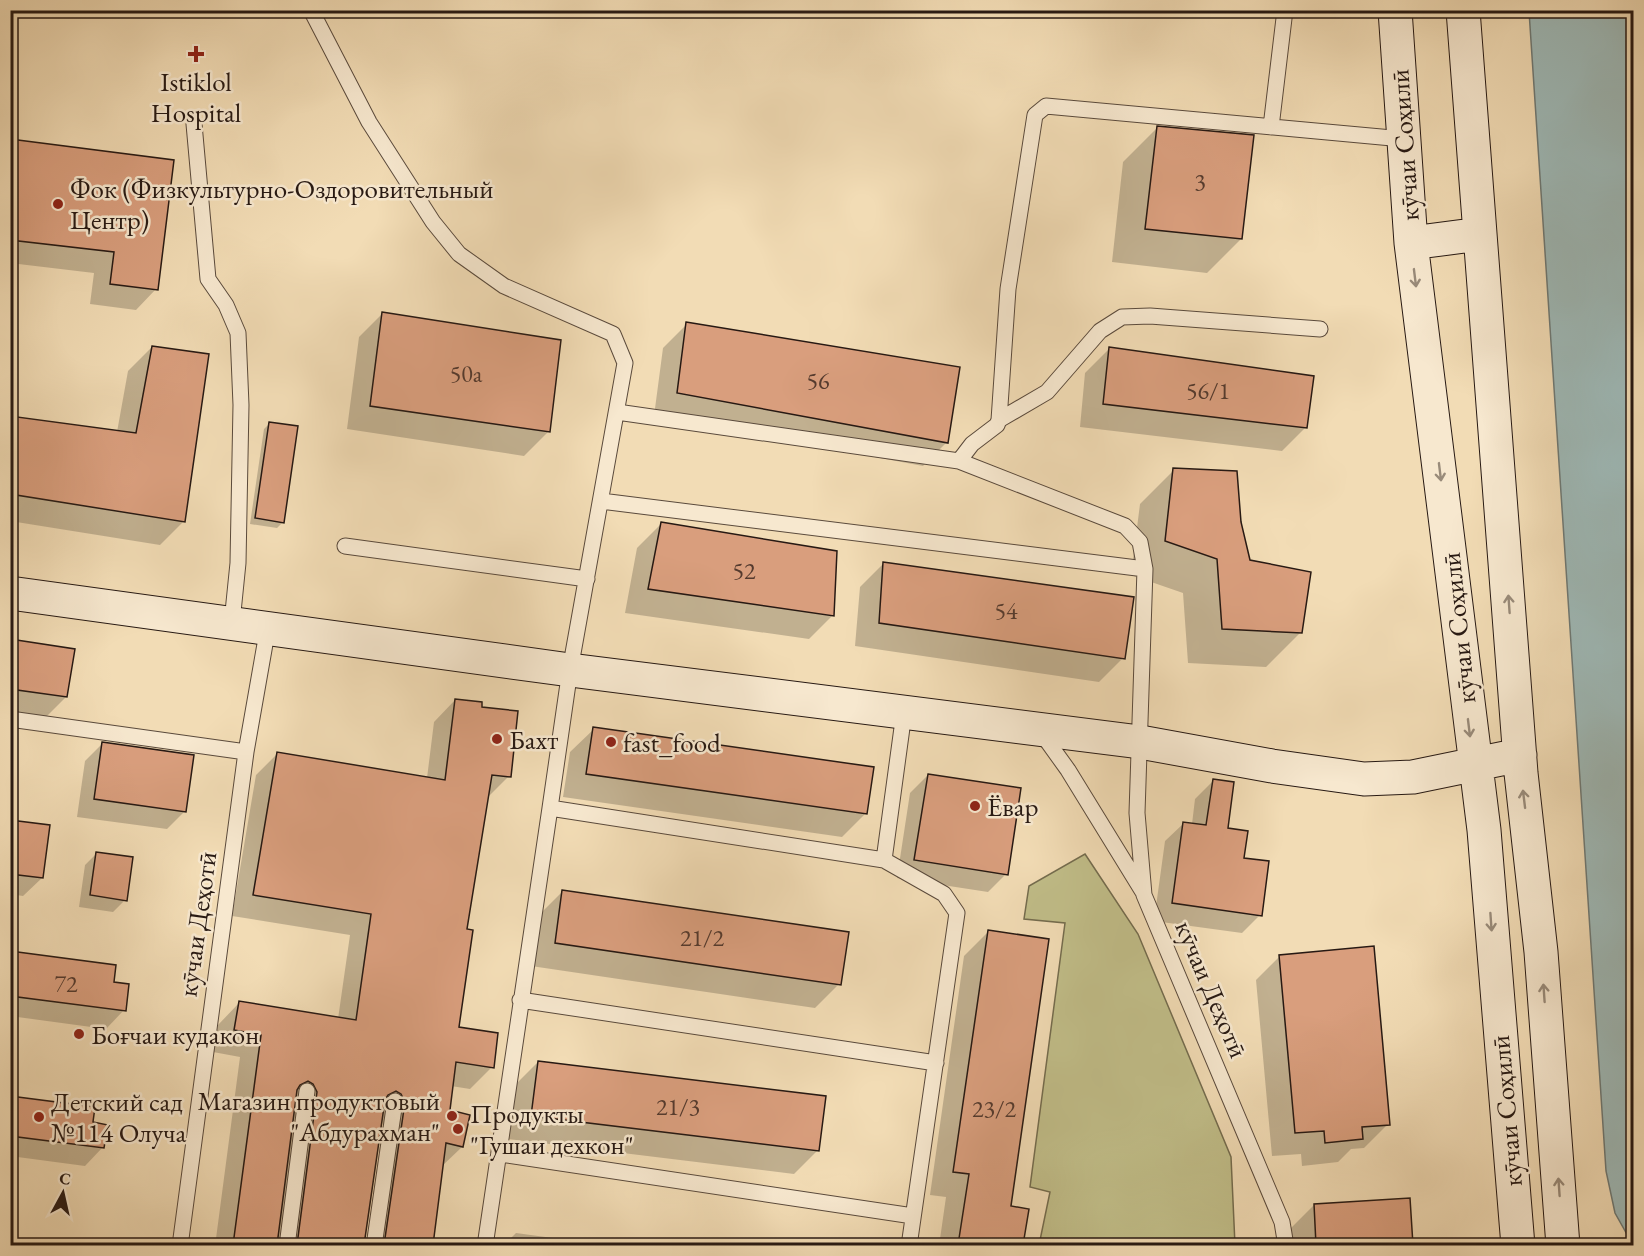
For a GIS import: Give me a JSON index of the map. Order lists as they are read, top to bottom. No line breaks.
{"streets":{"main road":["кӯчаи Соҳилӣ"],"lane":["кӯчаи Деҳотӣ"]},"places":{"health":["Istiklol Hospital"],"other":["Фок (Физкультурно-Оздоровительный Центр)","Бахт","fast_food","Ёвар","Боғчаи кудакон","Магазин продуктовый \"Абдурахман\"","Детский сад №114 Олуча","Продукты \"Гушаи дехкон\""]},"house_numbers":["3","50а","56","56/1","52","54","21/2","72","21/3","23/2"],"north":"top"}
